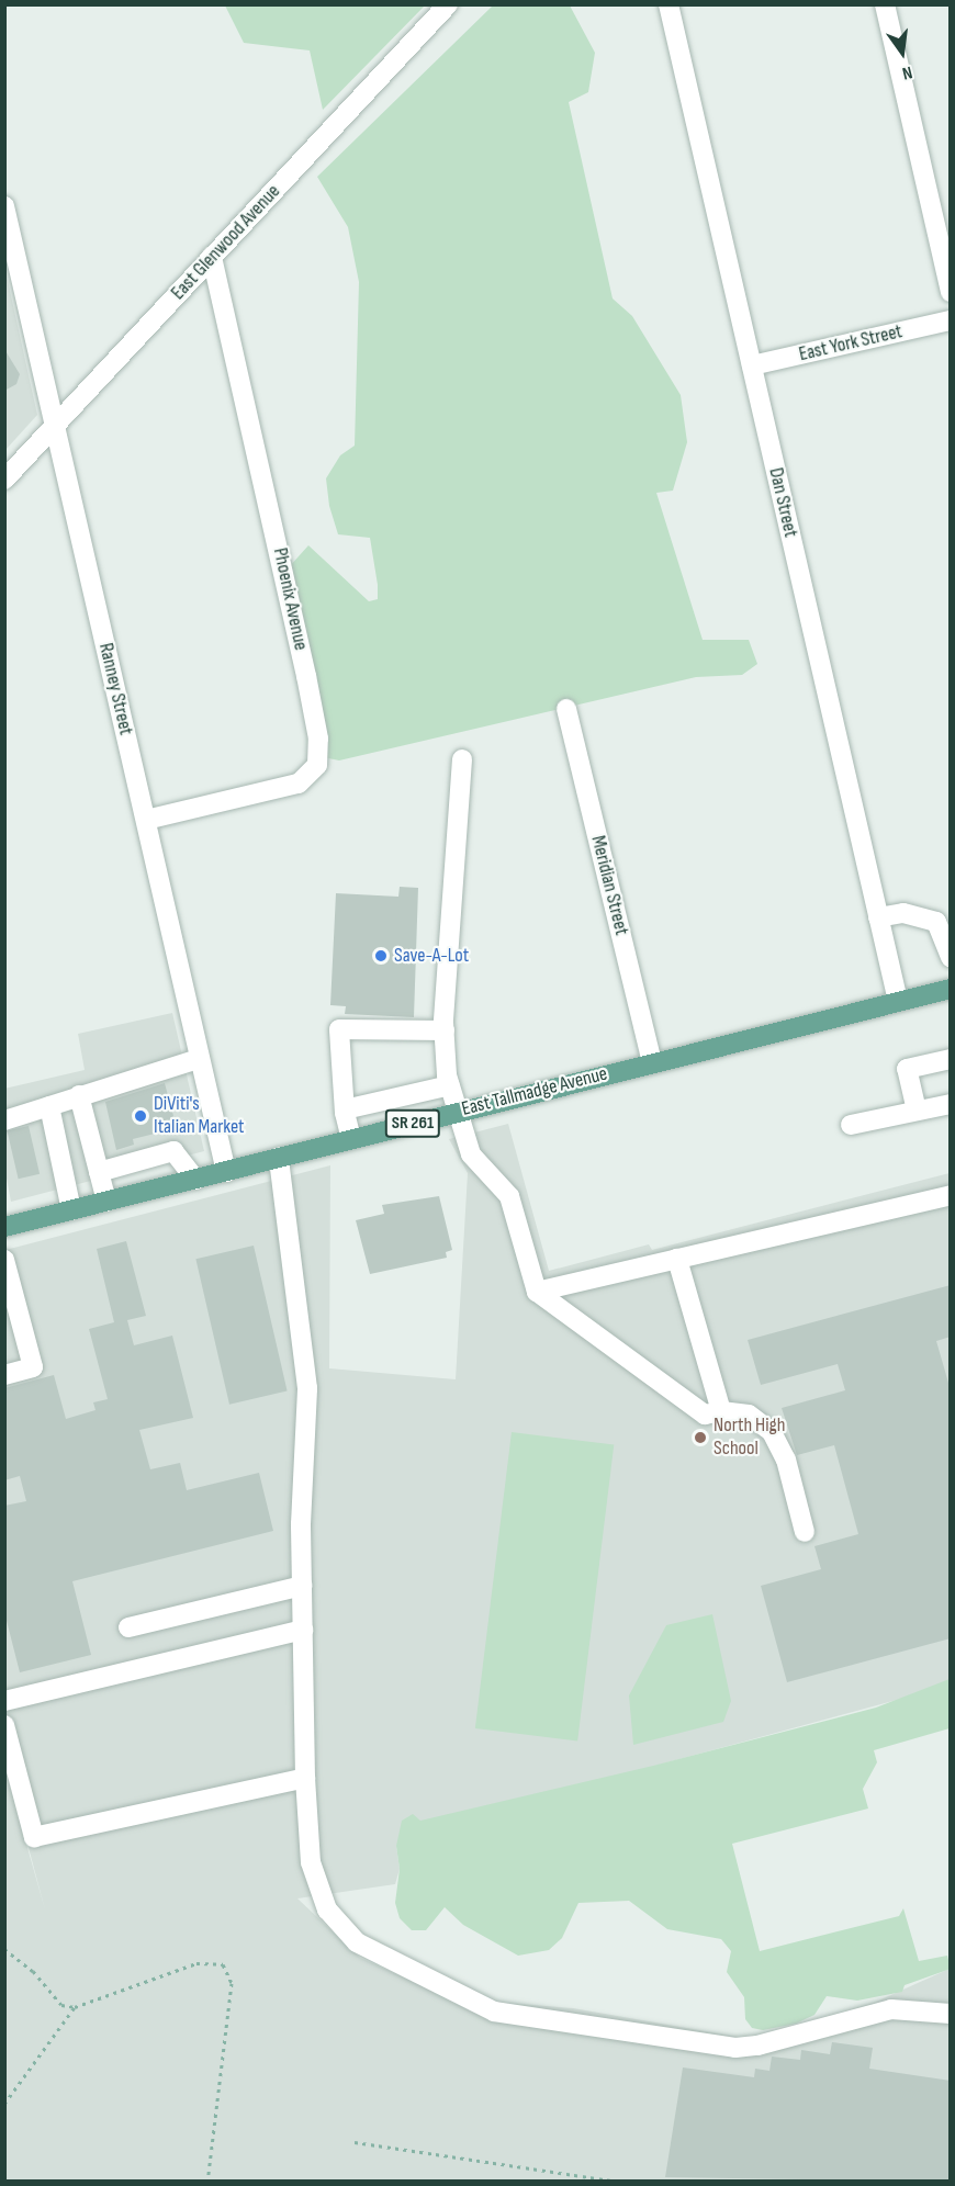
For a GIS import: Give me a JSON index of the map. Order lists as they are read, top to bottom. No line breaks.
{"streets":{"main road":["East Tallmadge Avenue","SR 261"],"street":["East Glenwood Avenue","East York Street","Dan Street","Phoenix Avenue","Ranney Street","Meridian Street"]},"crossings":[["East Glenwood Avenue","Phoenix Avenue"],["East Glenwood Avenue","Ranney Street"],["East York Street","Dan Street"],["Dan Street","East Tallmadge Avenue"],["Phoenix Avenue","Ranney Street"],["Ranney Street","East Tallmadge Avenue"],["Meridian Street","East Tallmadge Avenue"]],"places":["Save-A-Lot","DiViti's Italian Market","North High School"],"north":"bottom"}
